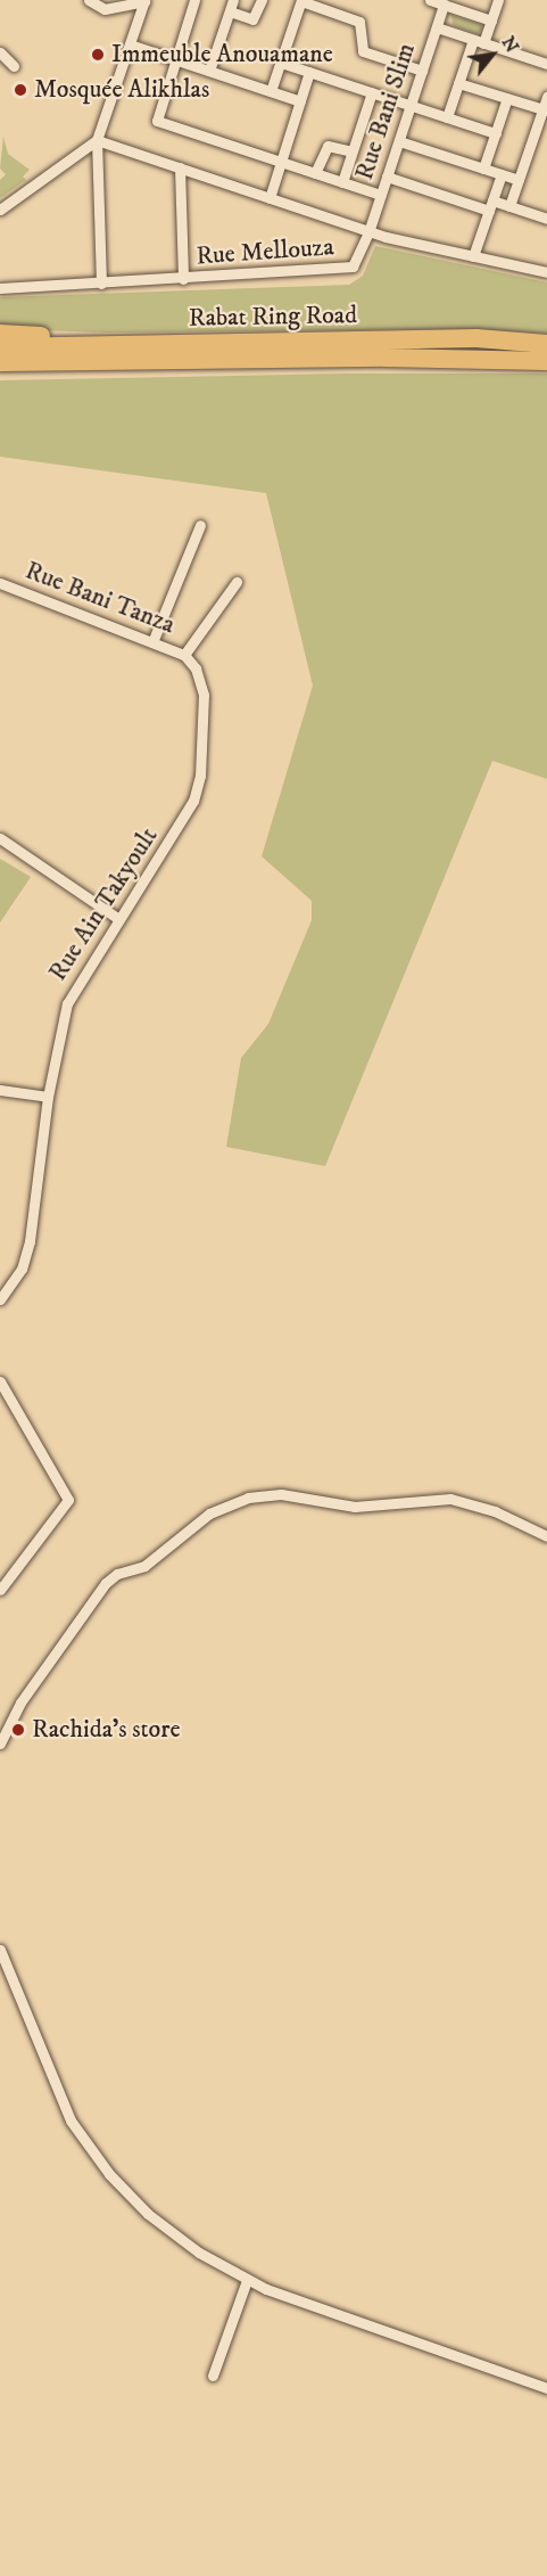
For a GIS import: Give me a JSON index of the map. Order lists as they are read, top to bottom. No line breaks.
{"streets":{"highway":["Rabat Ring Road"],"street":["Rue Bani Slim","Rue Mellouza","Rue Bani Tanza","Rue Ain Takyoult"]},"crossings":[["Rue Bani Slim","Rue Mellouza"],["Rue Bani Tanza","Rue Ain Takyoult"]],"places":["Immeuble Anouamane","Mosquée Alikhlas","Rachida's store"],"north":"top right"}
